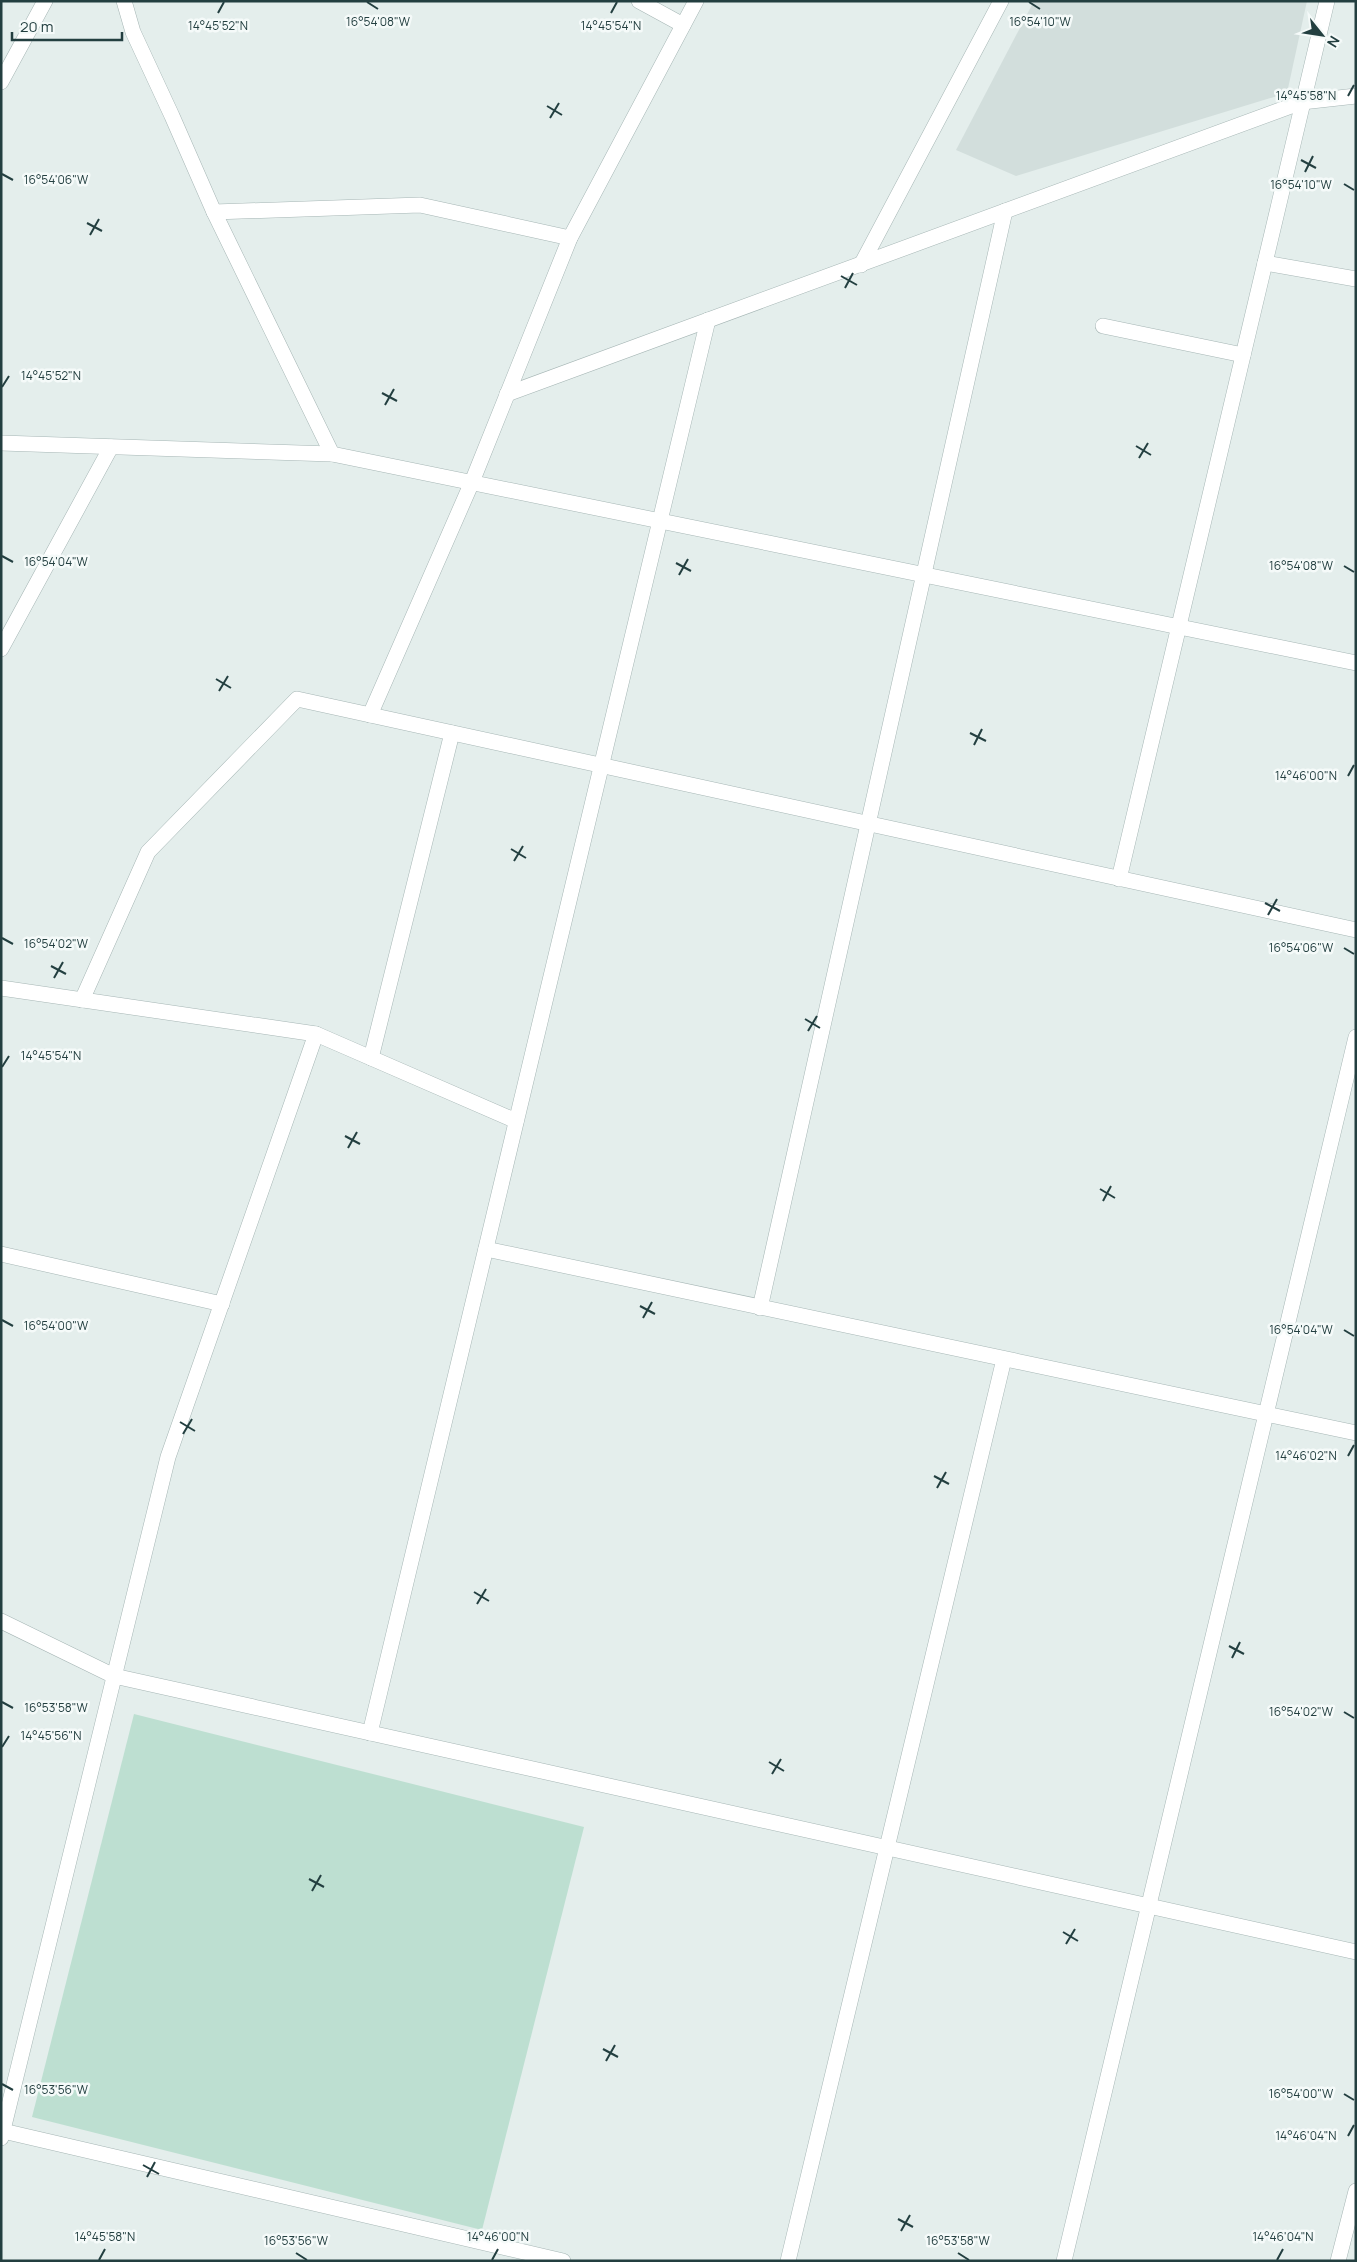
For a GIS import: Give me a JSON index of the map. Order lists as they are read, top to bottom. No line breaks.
{"scale_bar":"20 m","north":"bottom right","coordinates":["16°54'10\"W","16°54'08\"W","14°45'52\"N","14°45'54\"N","14°45'58\"N","16°54'06\"W","16°54'04\"W","14°46'00\"N","16°54'02\"W","16°54'00\"W","14°46'02\"N","16°53'58\"W","14°45'56\"N","16°53'56\"W","14°46'04\"N"]}
